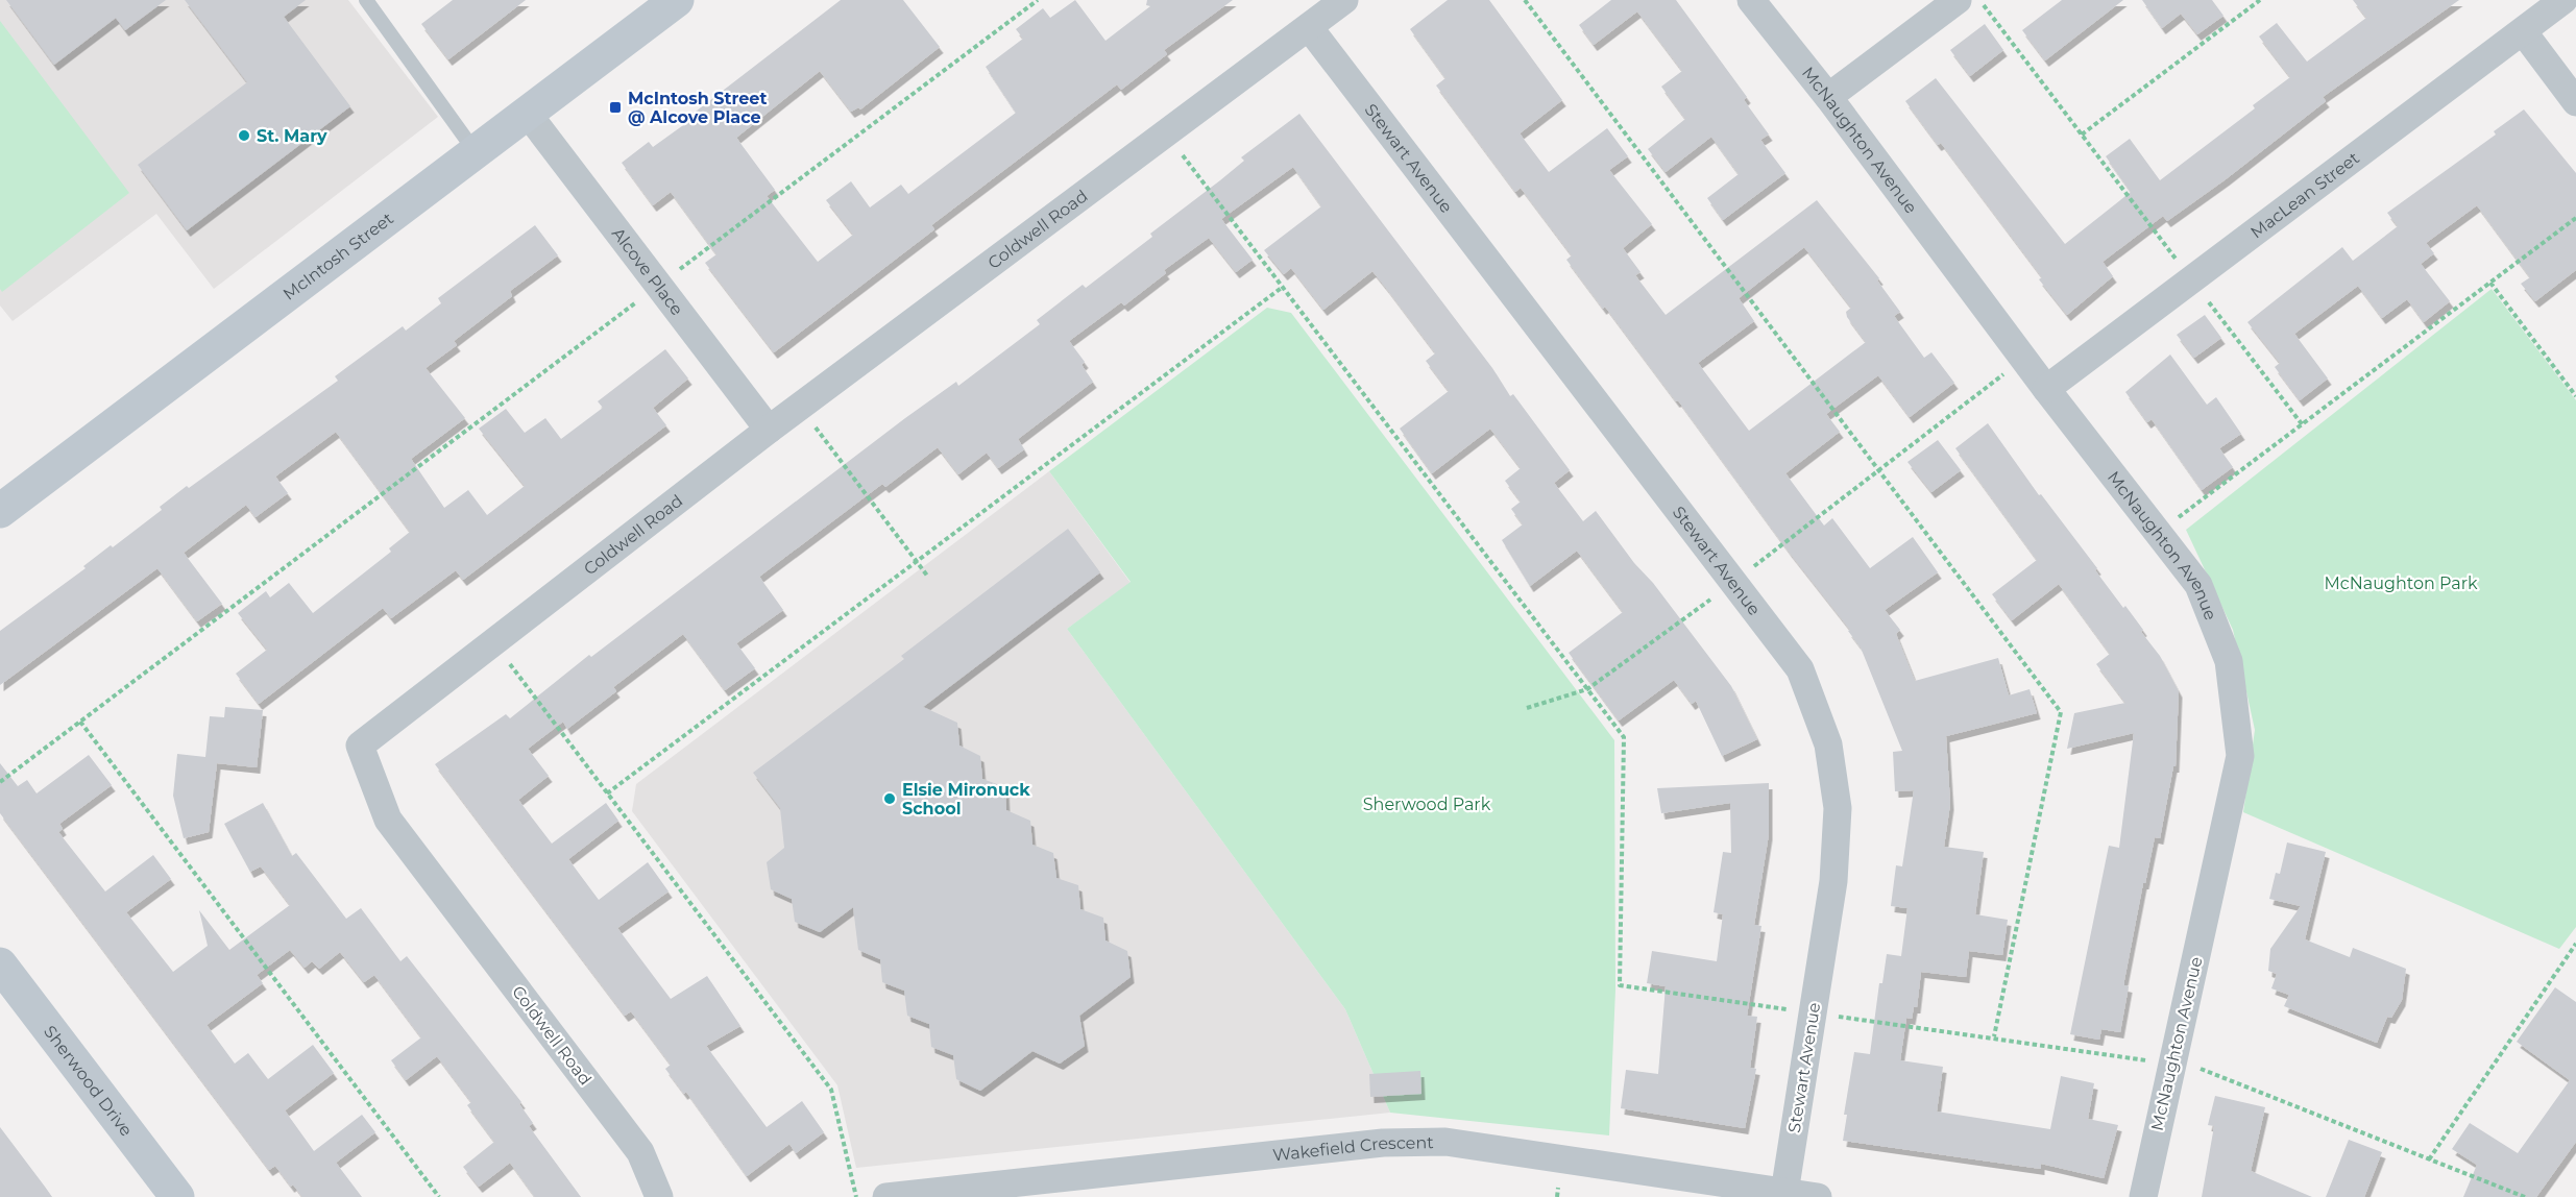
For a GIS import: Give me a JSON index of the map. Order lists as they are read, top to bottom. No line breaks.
{"streets":{"street":["McNaughton Avenue","Stewart Avenue","MacLean Street","Coldwell Road","McIntosh Street","Alcove Place","Sherwood Drive","Wakefield Crescent"]},"crossings":[["McNaughton Avenue","MacLean Street"],["Stewart Avenue","Coldwell Road"],["Stewart Avenue","Wakefield Crescent"],["Coldwell Road","Alcove Place"],["McIntosh Street","Alcove Place"]],"parks":["McNaughton Park","Sherwood Park"],"places":{"transit":["McIntosh Street @ Alcove Place"],"other":["St. Mary","Elsie Mironuck School"]}}
